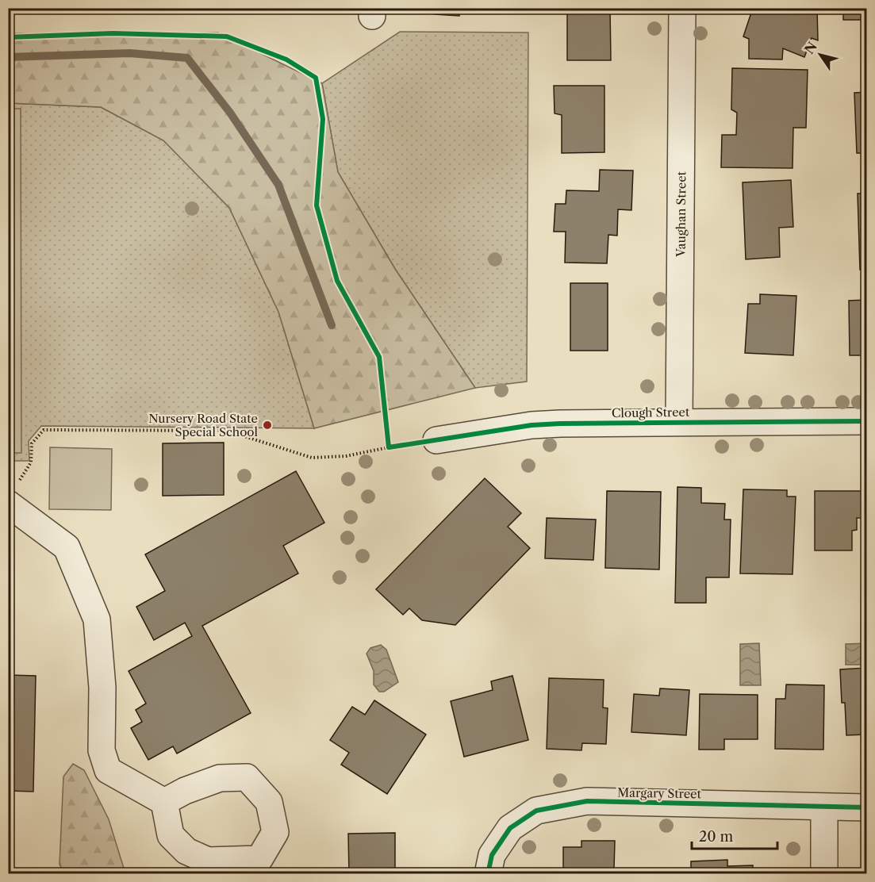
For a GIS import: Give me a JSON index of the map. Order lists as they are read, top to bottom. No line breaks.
{"streets":{"street":["Vaughan Street","Clough Street","Margary Street"]},"crossings":[["Vaughan Street","Clough Street"]],"places":["Nursery Road State Special School"],"scale_bar":"20 m","north":"top left"}
